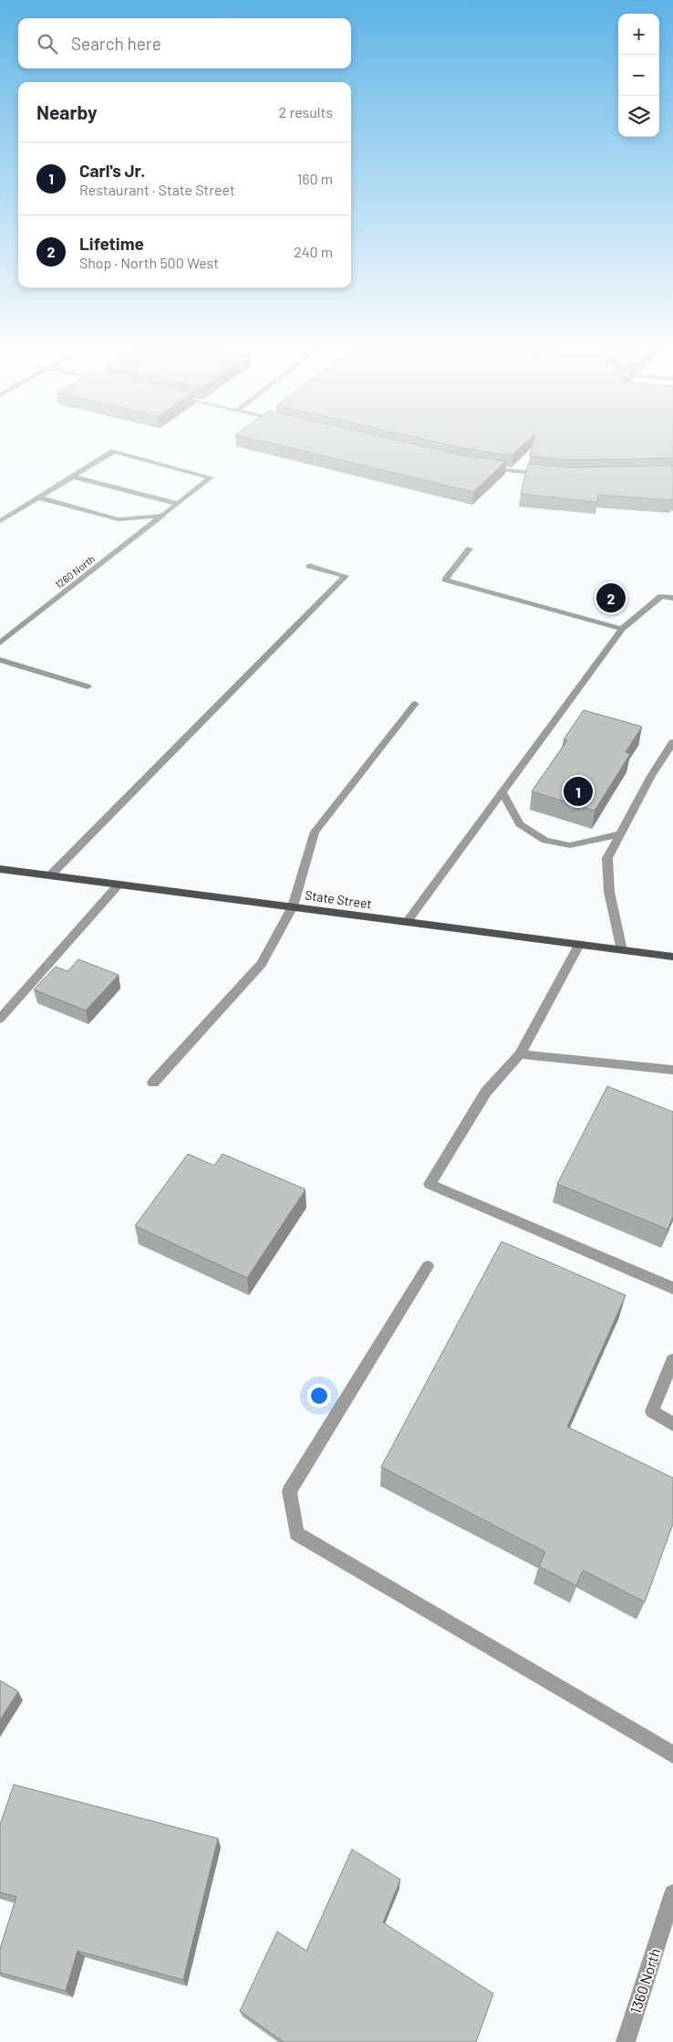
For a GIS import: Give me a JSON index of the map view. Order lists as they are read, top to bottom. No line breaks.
{"streets":{"main road":["State Street"],"street":["1260 North","1360 North"]},"page":{"map_buttons":["+","−"],"search":"Search here","heading":["Nearby","2 results"],"list":[{"mark":"1","name":"Carl's Jr.","note":"Restaurant · State Street","value":"160 m"},{"mark":"2","name":"Lifetime","note":"Shop · North 500 West","value":"240 m"}],"pins":["2","1"]}}
